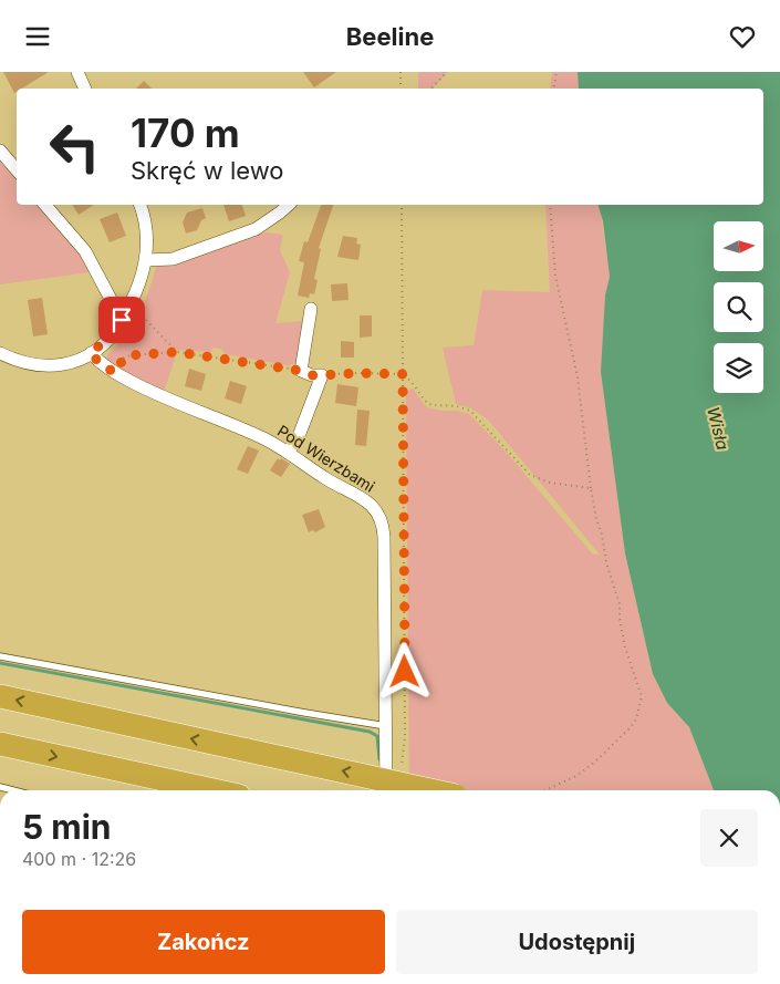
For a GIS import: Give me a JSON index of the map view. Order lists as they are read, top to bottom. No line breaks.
{"streets":{"street":["Pod Wierzbami"]},"water":["Wisła"],"north":"right","page":{"header":"Beeline","turn":["170 m","Skręć w lewo"],"heading":["5 min","400 m · 12:26"],"buttons":["Zakończ","Udostępnij"]}}
